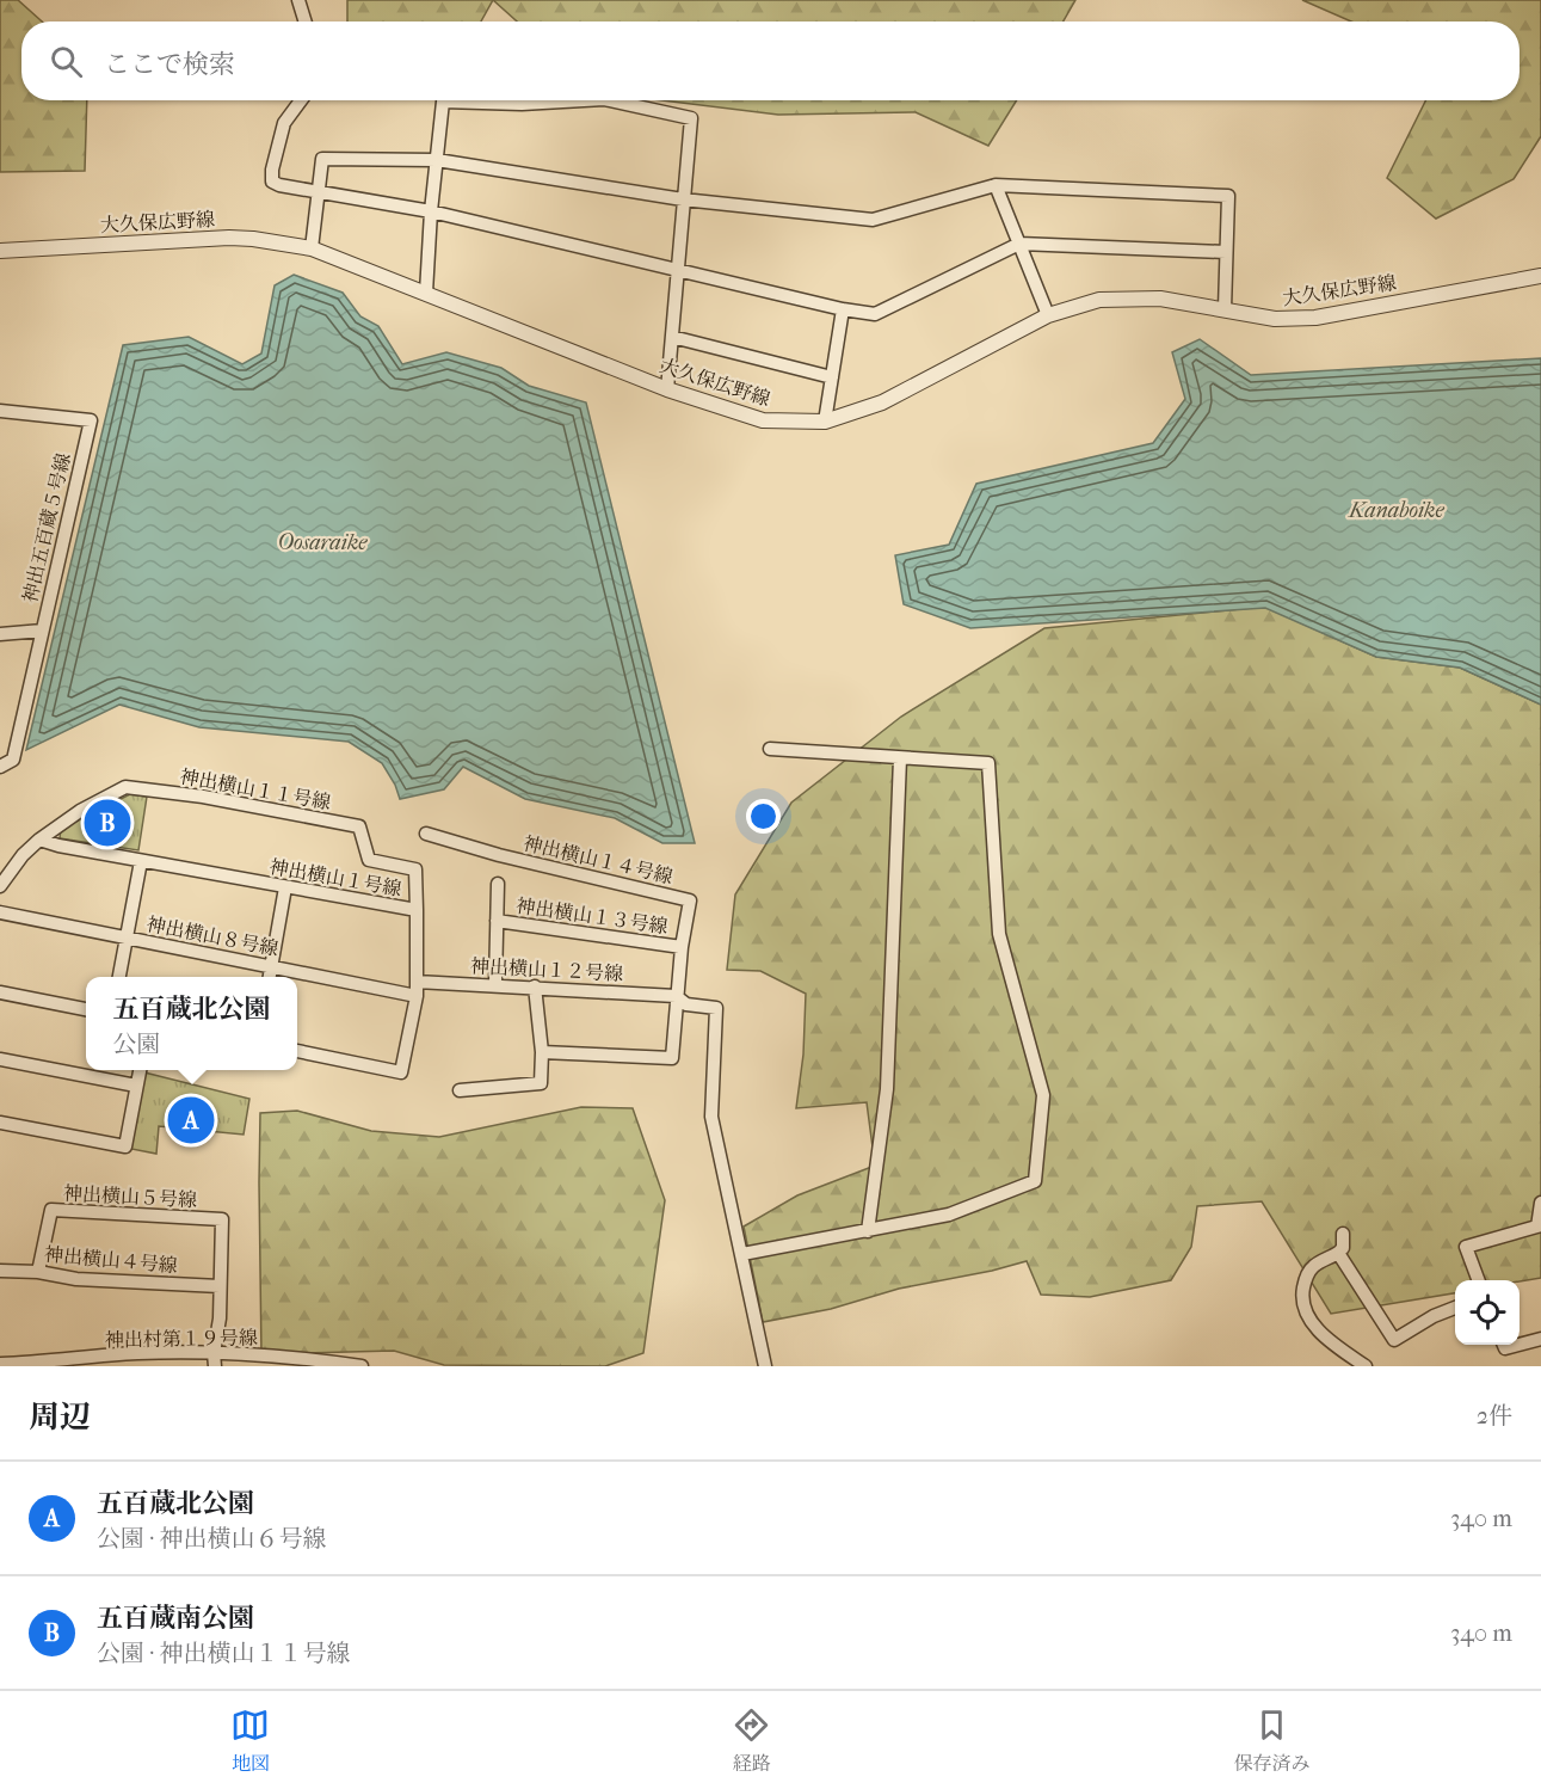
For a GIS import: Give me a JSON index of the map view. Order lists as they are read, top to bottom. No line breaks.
{"streets":{"street":["大久保広野線","神出五百蔵５号線","神出横山１１号線","神出横山１４号線","神出横山１号線","神出横山１３号線","神出横山８号線","神出横山１２号線","神出横山５号線","神出横山４号線","神出村第１９号線"]},"crossings":[["神出横山１１号線","神出横山１号線"],["神出横山１４号線","神出横山１３号線"],["神出横山１４号線","神出横山１２号線"],["神出横山１号線","神出横山８号線"],["神出横山１号線","神出横山１２号線"],["神出横山５号線","神出横山４号線"],["神出横山５号線","神出村第１９号線"]],"water":["Kanaboike","Oosaraike"],"page":{"search":"ここで検索","pins":["B","A"],"popup":["五百蔵北公園","公園"],"heading":["周辺","2件"],"list":[{"mark":"A","name":"五百蔵北公園","note":"公園 · 神出横山６号線","value":"340 m"},{"mark":"B","name":"五百蔵南公園","note":"公園 · 神出横山１１号線","value":"340 m"}],"nav":["地図","経路","保存済み"]}}
